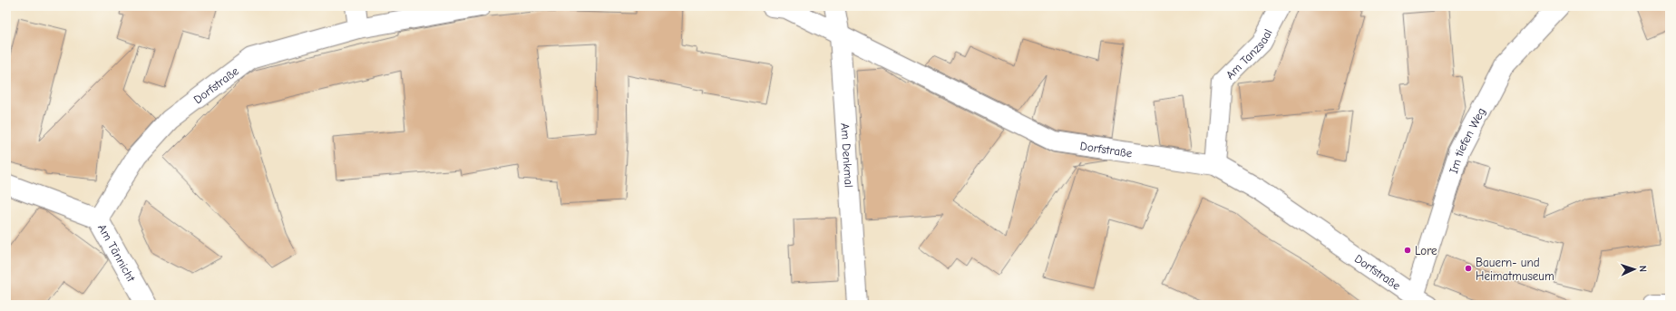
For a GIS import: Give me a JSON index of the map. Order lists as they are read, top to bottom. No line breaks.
{"streets":{"street":["Am Tanzsaal","Dorfstraße","Im tiefen Weg","Am Denkmal","Am Tännicht"]},"crossings":[["Am Tanzsaal","Dorfstraße"],["Dorfstraße","Im tiefen Weg"],["Dorfstraße","Am Denkmal"],["Dorfstraße","Am Tännicht"]],"places":["Lore","Bauern- und Heimatmuseum"],"north":"right"}
